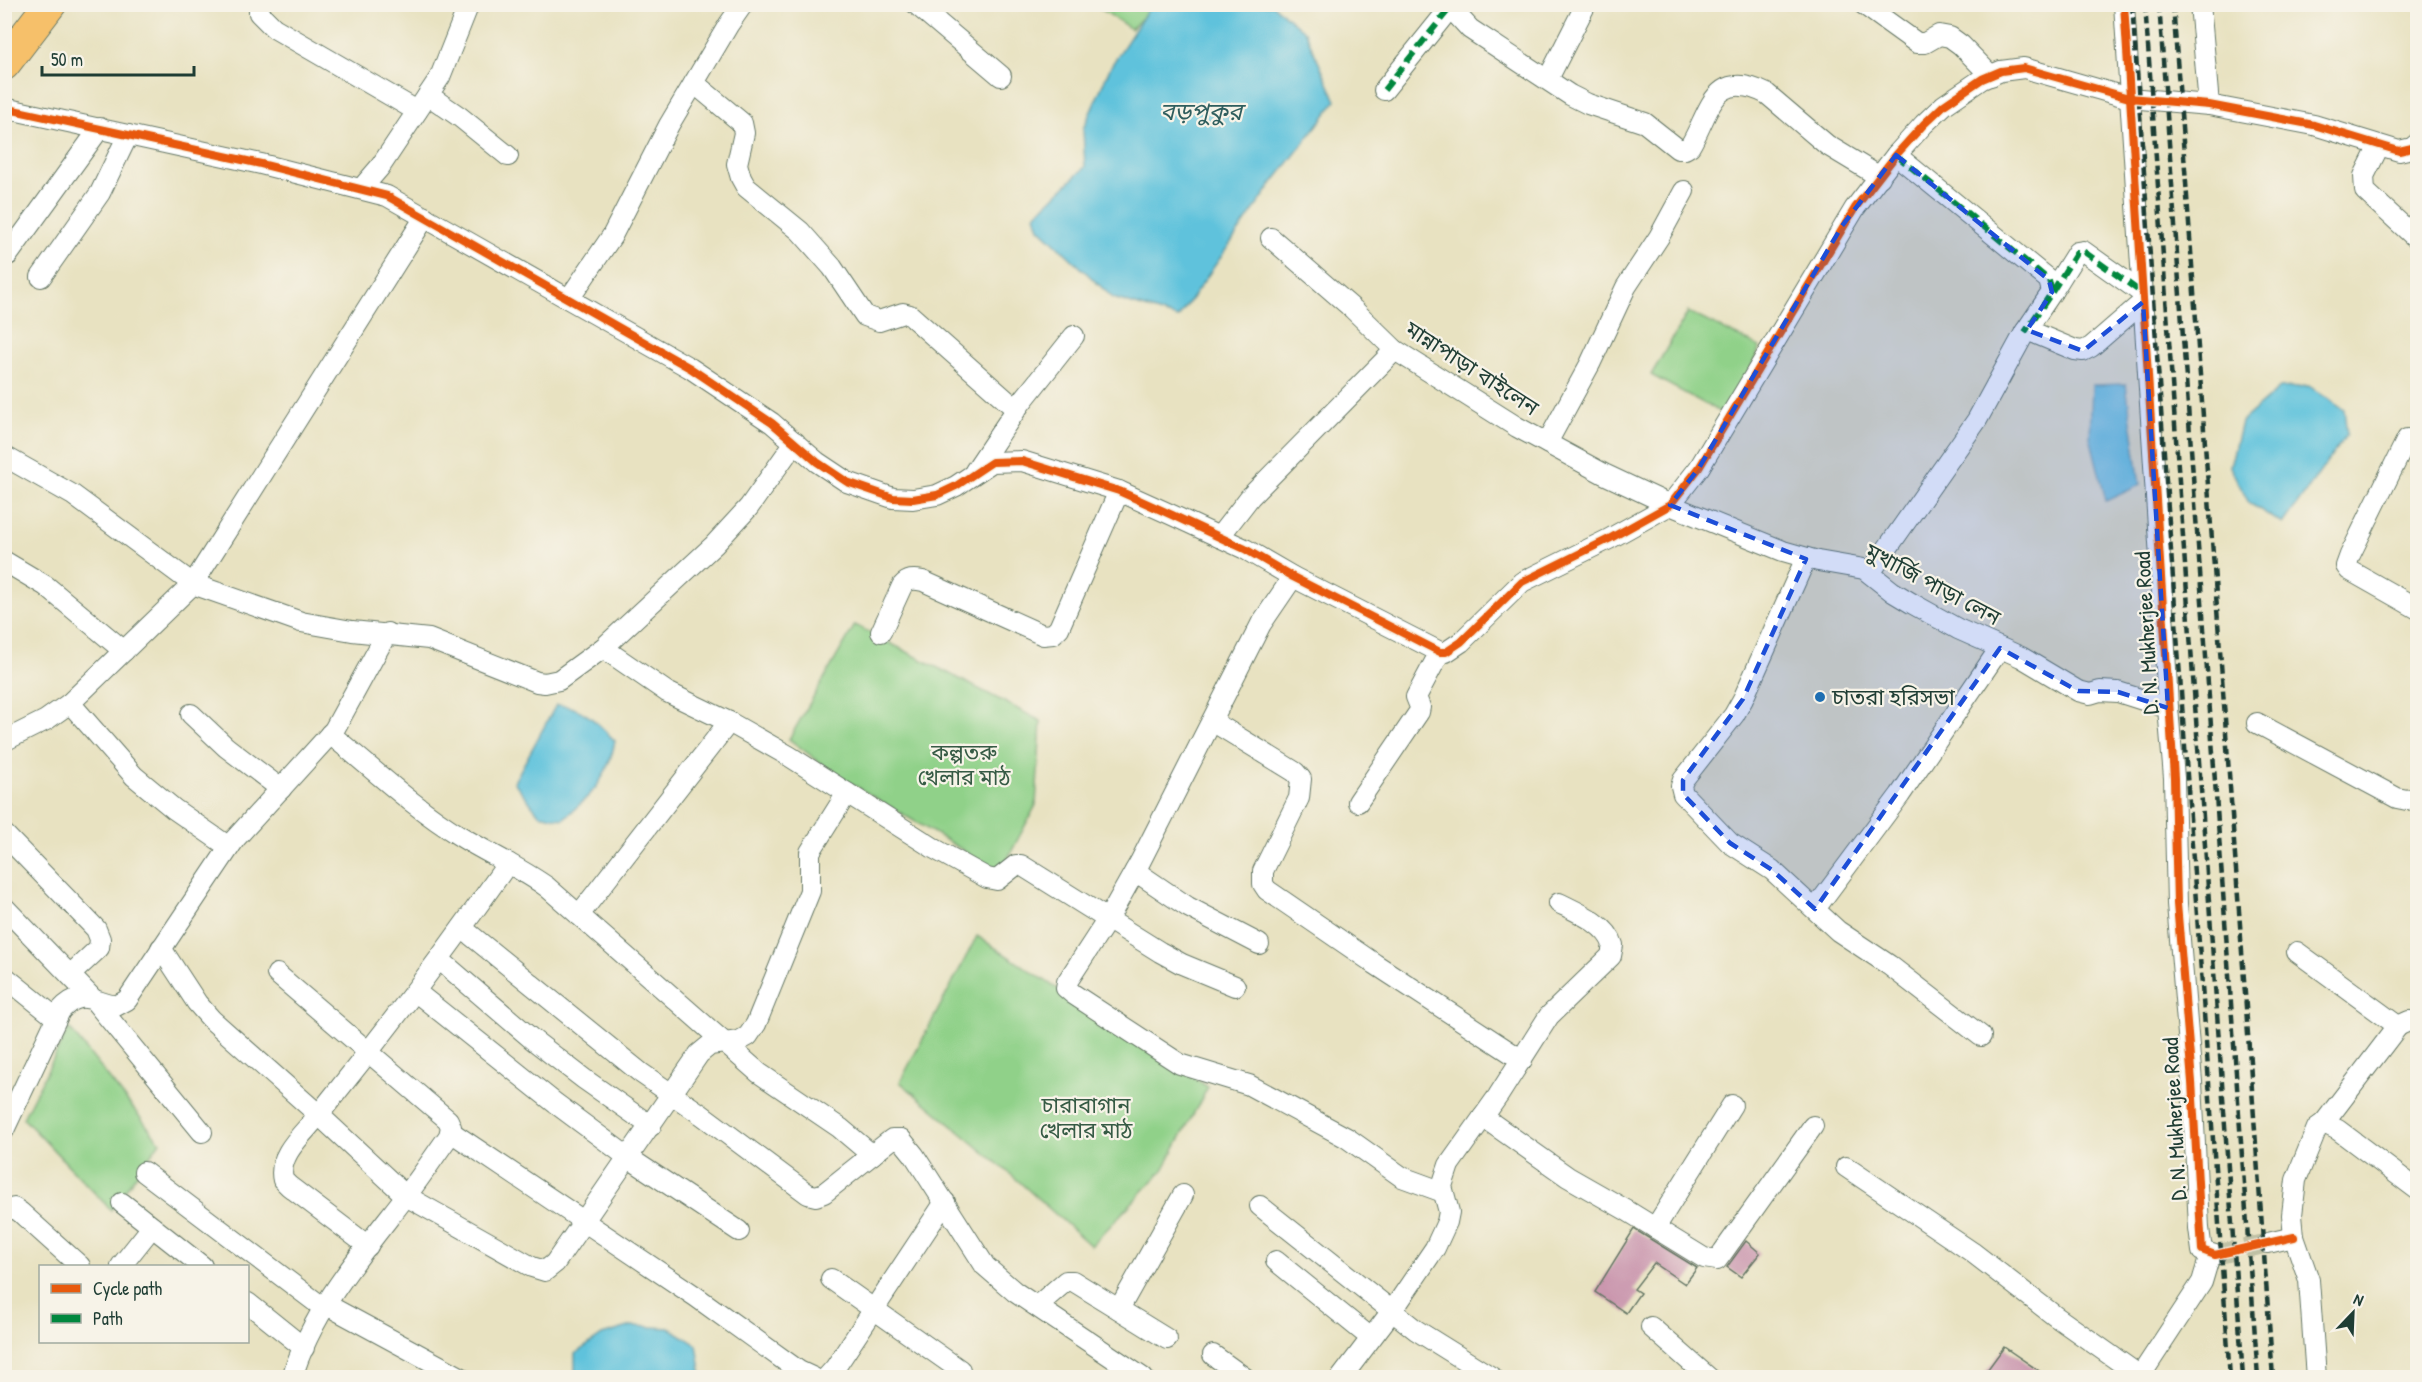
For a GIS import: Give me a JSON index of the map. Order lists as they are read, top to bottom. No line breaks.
{"streets":{"street":["মান্নাপাড়া বাইলেন","মুখার্জি পাড়া লেন","D. N. Mukherjee Road"]},"crossings":[["মান্নাপাড়া বাইলেন","মুখার্জি পাড়া লেন"],["মুখার্জি পাড়া লেন","D. N. Mukherjee Road"]],"water":["বড়পুকুর"],"parks":["কল্পতরু খেলার মাঠ","চারাবাগান খেলার মাঠ"],"places":["চাতরা হরিসভা"],"legend":["Cycle path","Path"],"scale_bar":"50 m","north":"top right"}
